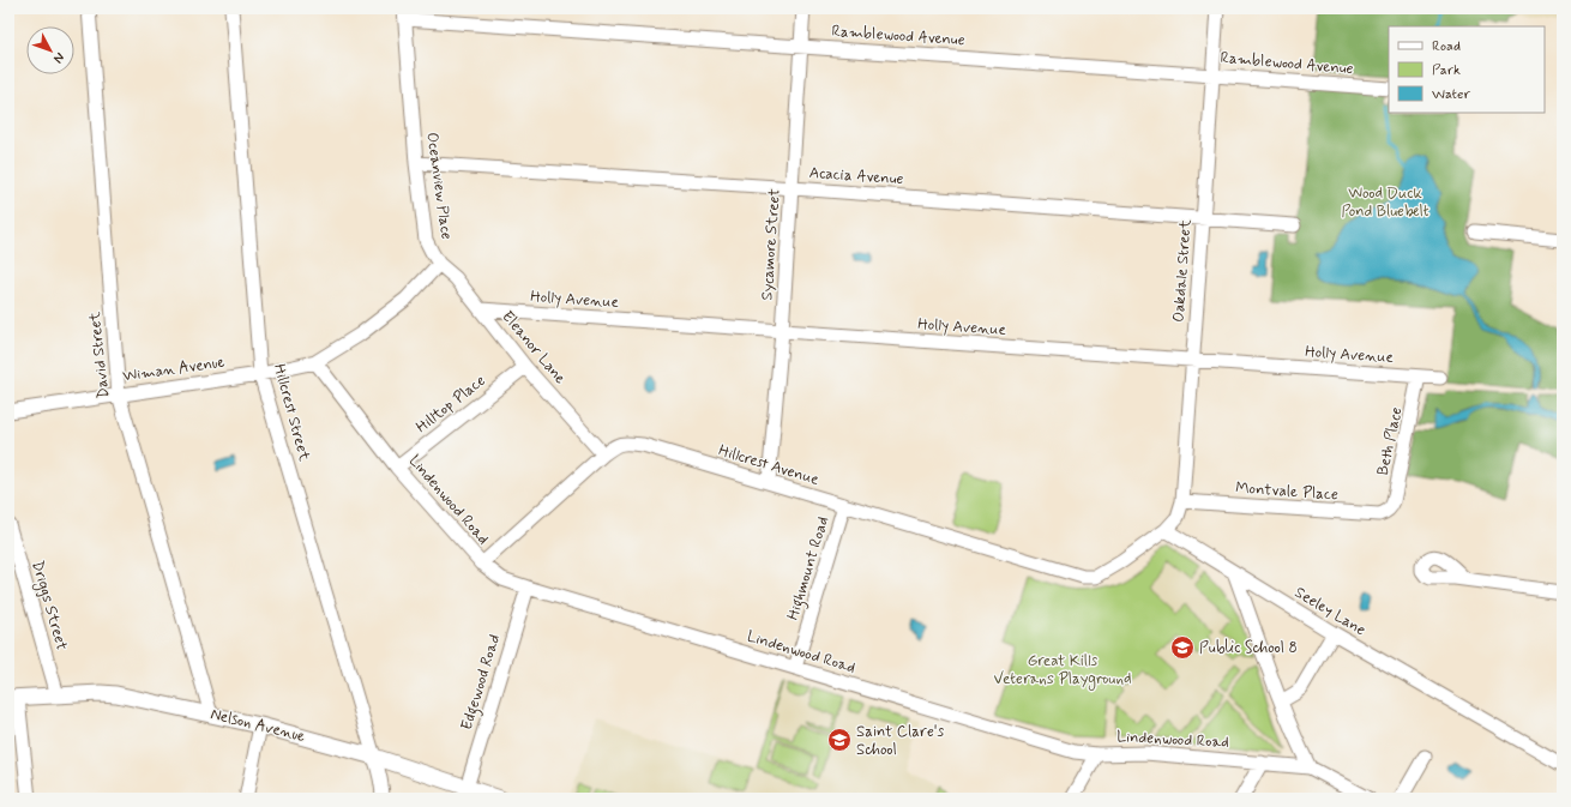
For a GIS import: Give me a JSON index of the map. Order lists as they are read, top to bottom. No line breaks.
{"streets":{"street":["Ramblewood Avenue","Acacia Avenue","Oceanview Place","Sycamore Street","Oakdale Street","Holly Avenue","Eleanor Lane","David Street","Wiman Avenue","Hilltop Place","Hillcrest Street","Beth Place","Hillcrest Avenue","Montvale Place","Lindenwood Road","Highmount Road","Driggs Street","Seeley Lane","Edgewood Road","Nelson Avenue"]},"crossings":[["Ramblewood Avenue","Oceanview Place"],["Ramblewood Avenue","Sycamore Street"],["Ramblewood Avenue","Oakdale Street"],["Acacia Avenue","Oceanview Place"],["Acacia Avenue","Sycamore Street"],["Acacia Avenue","Oakdale Street"],["Oceanview Place","Eleanor Lane"],["Oceanview Place","Wiman Avenue"],["Oceanview Place","Lindenwood Road"],["Sycamore Street","Holly Avenue"],["Sycamore Street","Hillcrest Avenue"],["Oakdale Street","Holly Avenue"],["Oakdale Street","Hillcrest Avenue"],["Oakdale Street","Montvale Place"],["Oakdale Street","Seeley Lane"],["Holly Avenue","Eleanor Lane"],["Holly Avenue","Beth Place"],["Eleanor Lane","Hilltop Place"],["Eleanor Lane","Hillcrest Avenue"],["David Street","Wiman Avenue"],["David Street","Nelson Avenue"],["Wiman Avenue","Hillcrest Street"],["Wiman Avenue","Lindenwood Road"],["Hilltop Place","Lindenwood Road"],["Hillcrest Street","Nelson Avenue"],["Beth Place","Montvale Place"],["Hillcrest Avenue","Lindenwood Road"],["Hillcrest Avenue","Highmount Road"],["Hillcrest Avenue","Seeley Lane"],["Lindenwood Road","Highmount Road"],["Lindenwood Road","Edgewood Road"],["Driggs Street","Nelson Avenue"],["Edgewood Road","Nelson Avenue"]],"parks":["Wood Duck Pond Bluebelt","Great Kills Veterans Playground"],"places":{"school or university":["Public School 8","Saint Clare's School"]},"legend":["Road","Park","Water"],"north":"bottom right"}
